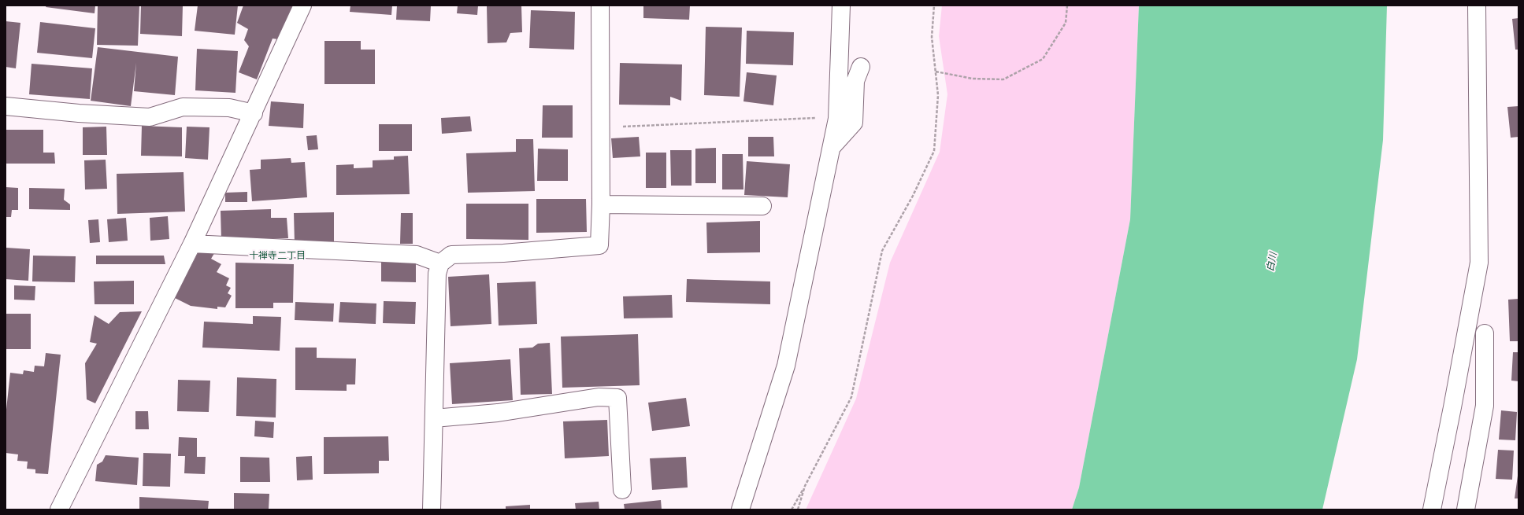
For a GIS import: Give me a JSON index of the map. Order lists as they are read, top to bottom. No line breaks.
{"districts":["十禅寺二丁目"],"water":["白川"]}
